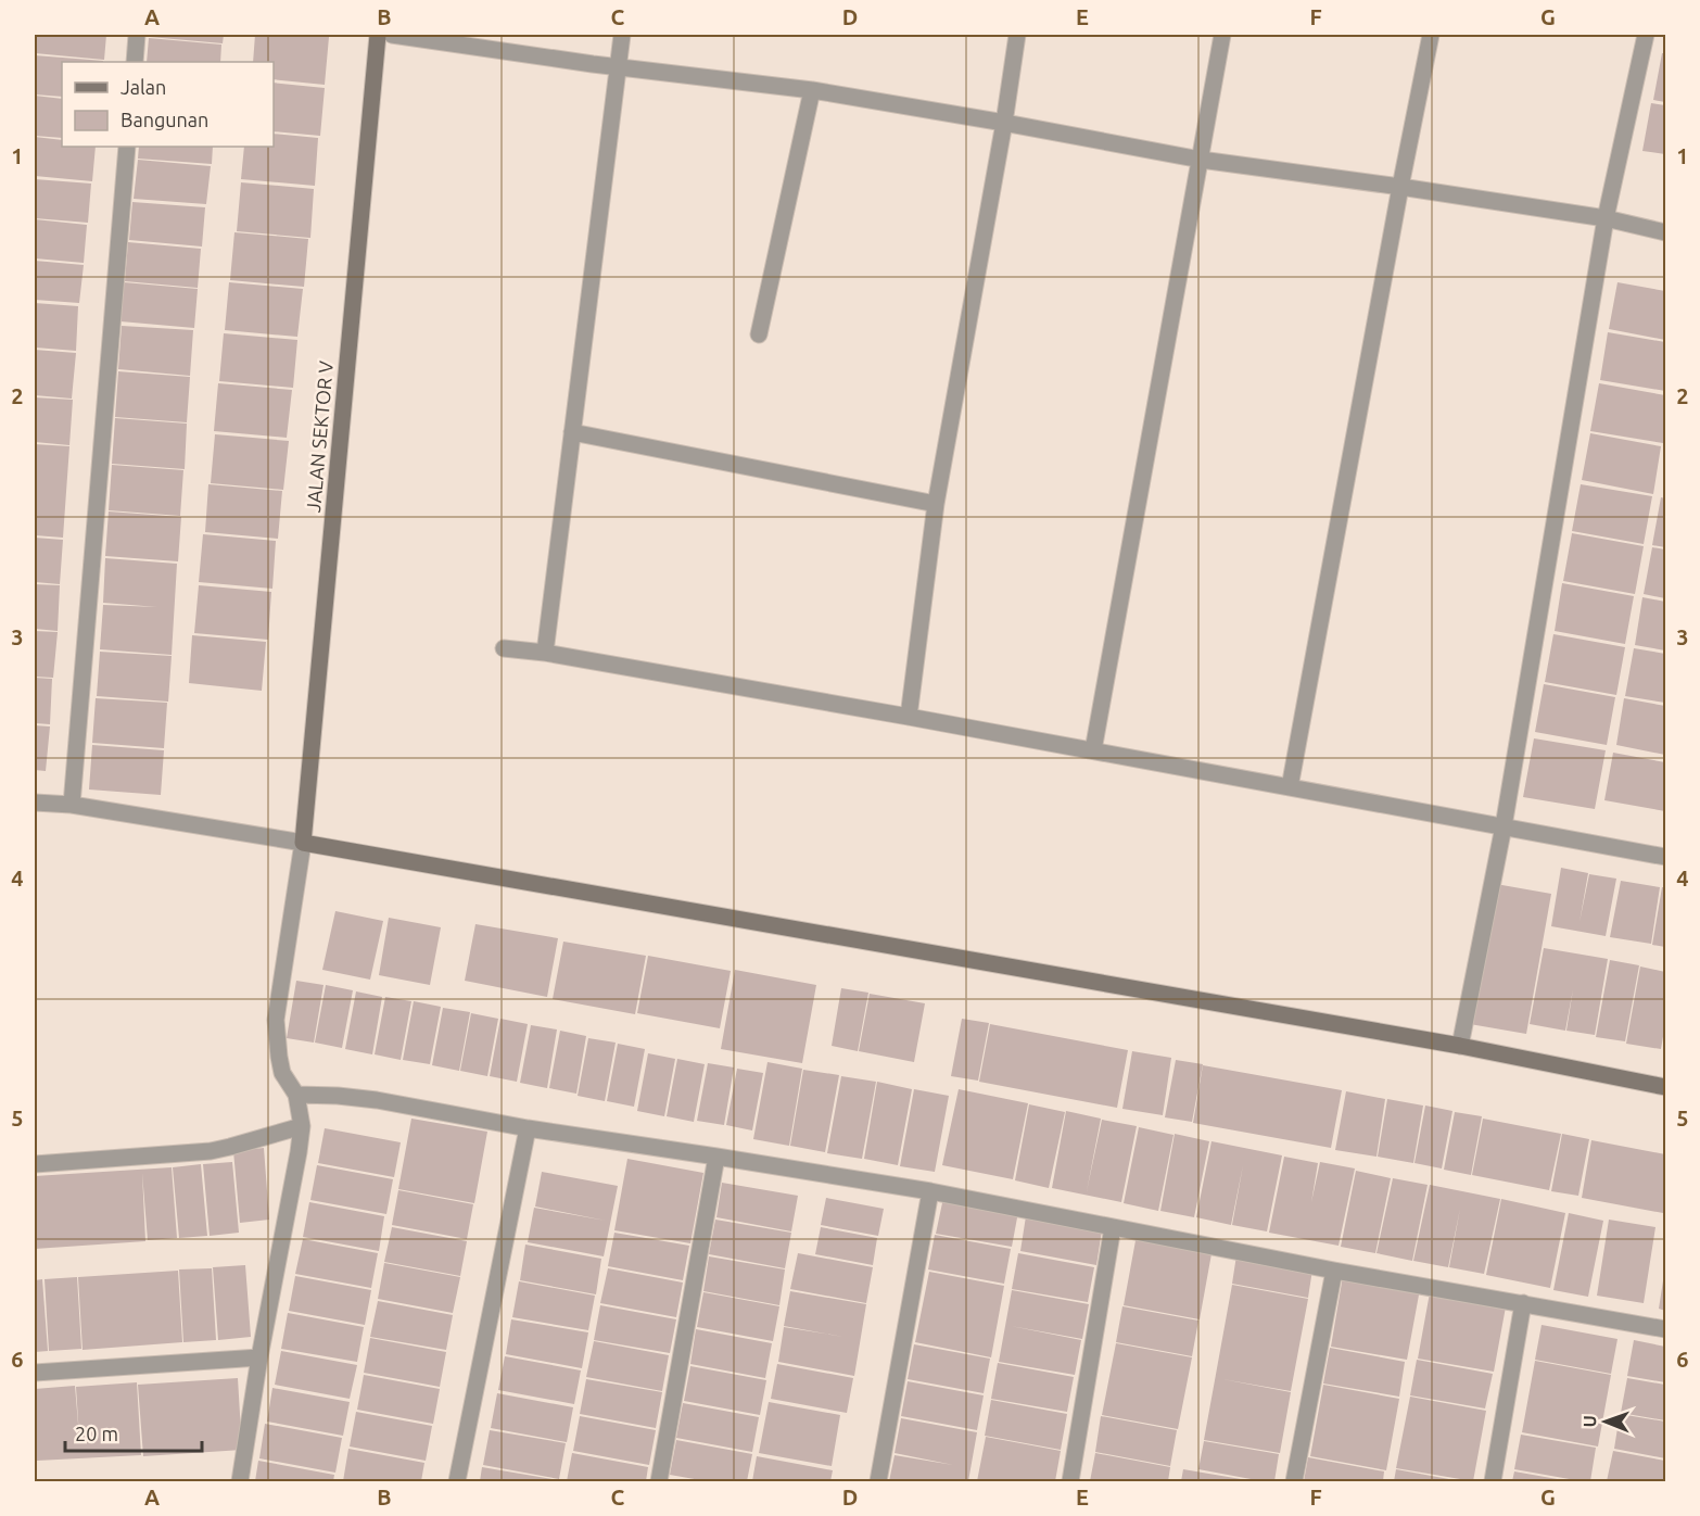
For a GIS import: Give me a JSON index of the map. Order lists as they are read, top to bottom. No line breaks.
{"streets":{"street":["JALAN SEKTOR V"]},"legend":["Jalan","Bangunan"],"scale_bar":"20 m","north":"left","grid":{"columns":["A","B","C","D","E","F","G"],"rows":["1","2","3","4","5","6"]}}
